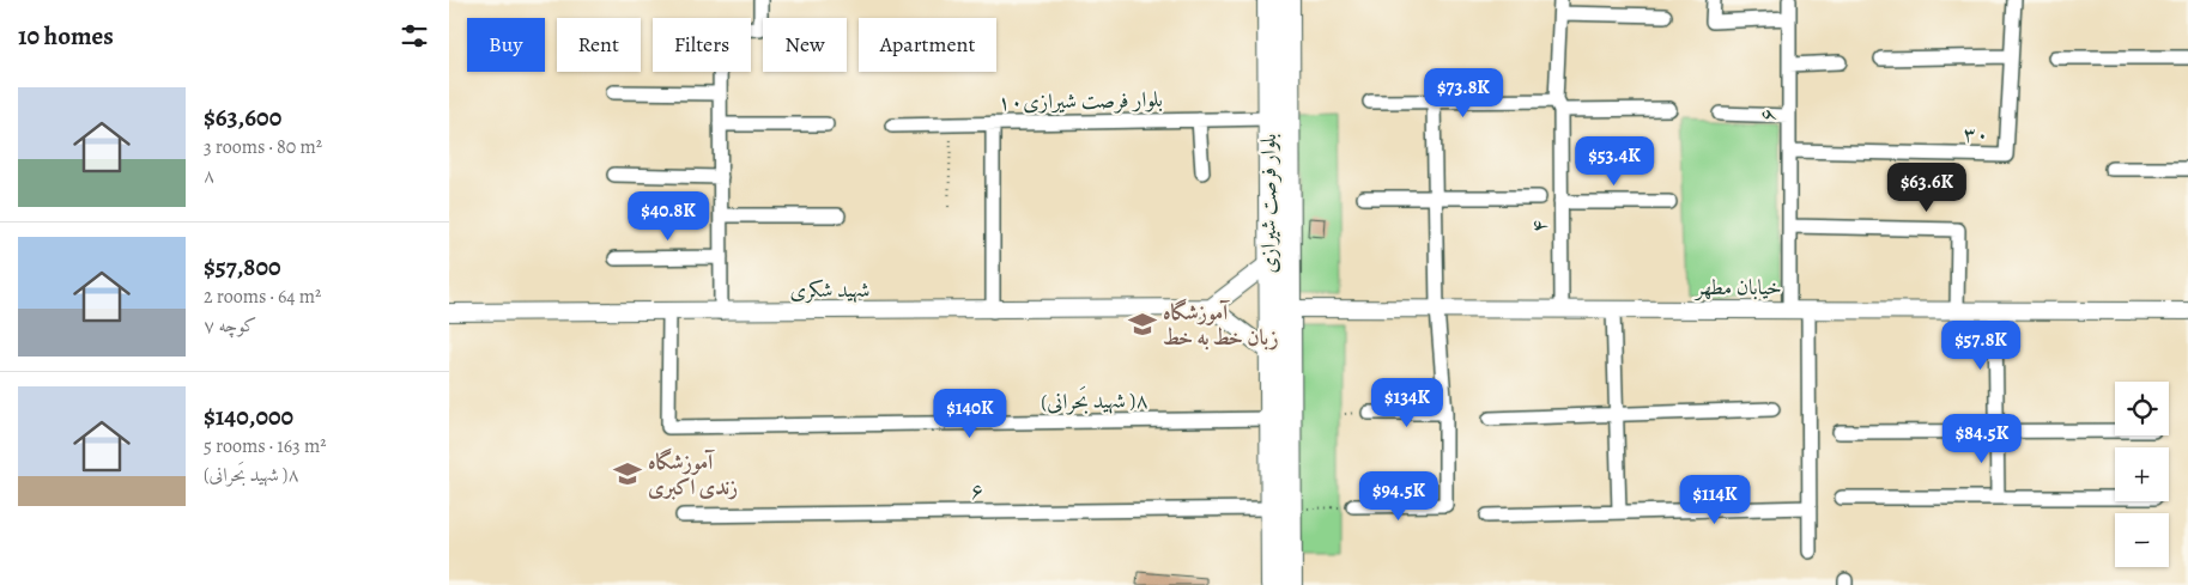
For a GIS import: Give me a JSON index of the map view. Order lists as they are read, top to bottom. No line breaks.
{"streets":{"main road":["بلوار فرصت شیرازی"],"street":["بلوار فرصت شیرازی۱۰","۶","۳۰","۴","خیابان مطهر","شهید شکری","(شهید بَحرانی )۸"]},"crossings":[["بلوار فرصت شیرازی۱۰","بلوار فرصت شیرازی"],["۶","۳۰"],["۶","بلوار فرصت شیرازی"],["۶","خیابان مطهر"],["بلوار فرصت شیرازی","خیابان مطهر"],["بلوار فرصت شیرازی","(شهید بَحرانی )۸"],["۴","خیابان مطهر"],["شهید شکری","(شهید بَحرانی )۸"]],"places":{"school or university":["آموزشگاه زبان خط به خط","آموزشگاه زندی اکبری"]},"page":{"heading":"10 homes","chip":["Buy","Rent","Filters","New","Apartment"],"price":["$73.8K","$53.4K","$63.6K","$40.8K","$57.8K","$134K","$140K","$84.5K","$94.5K","$114K"],"list":[{"name":"$63,600","note":"3 rooms · 80 m² · ۸"},{"name":"$57,800","note":"2 rooms · 64 m² · کوچه ۷"},{"name":"$140,000","note":"5 rooms · 163 m² · (شهید بَحرانی )۸"}],"map_buttons":["+","−"]}}
